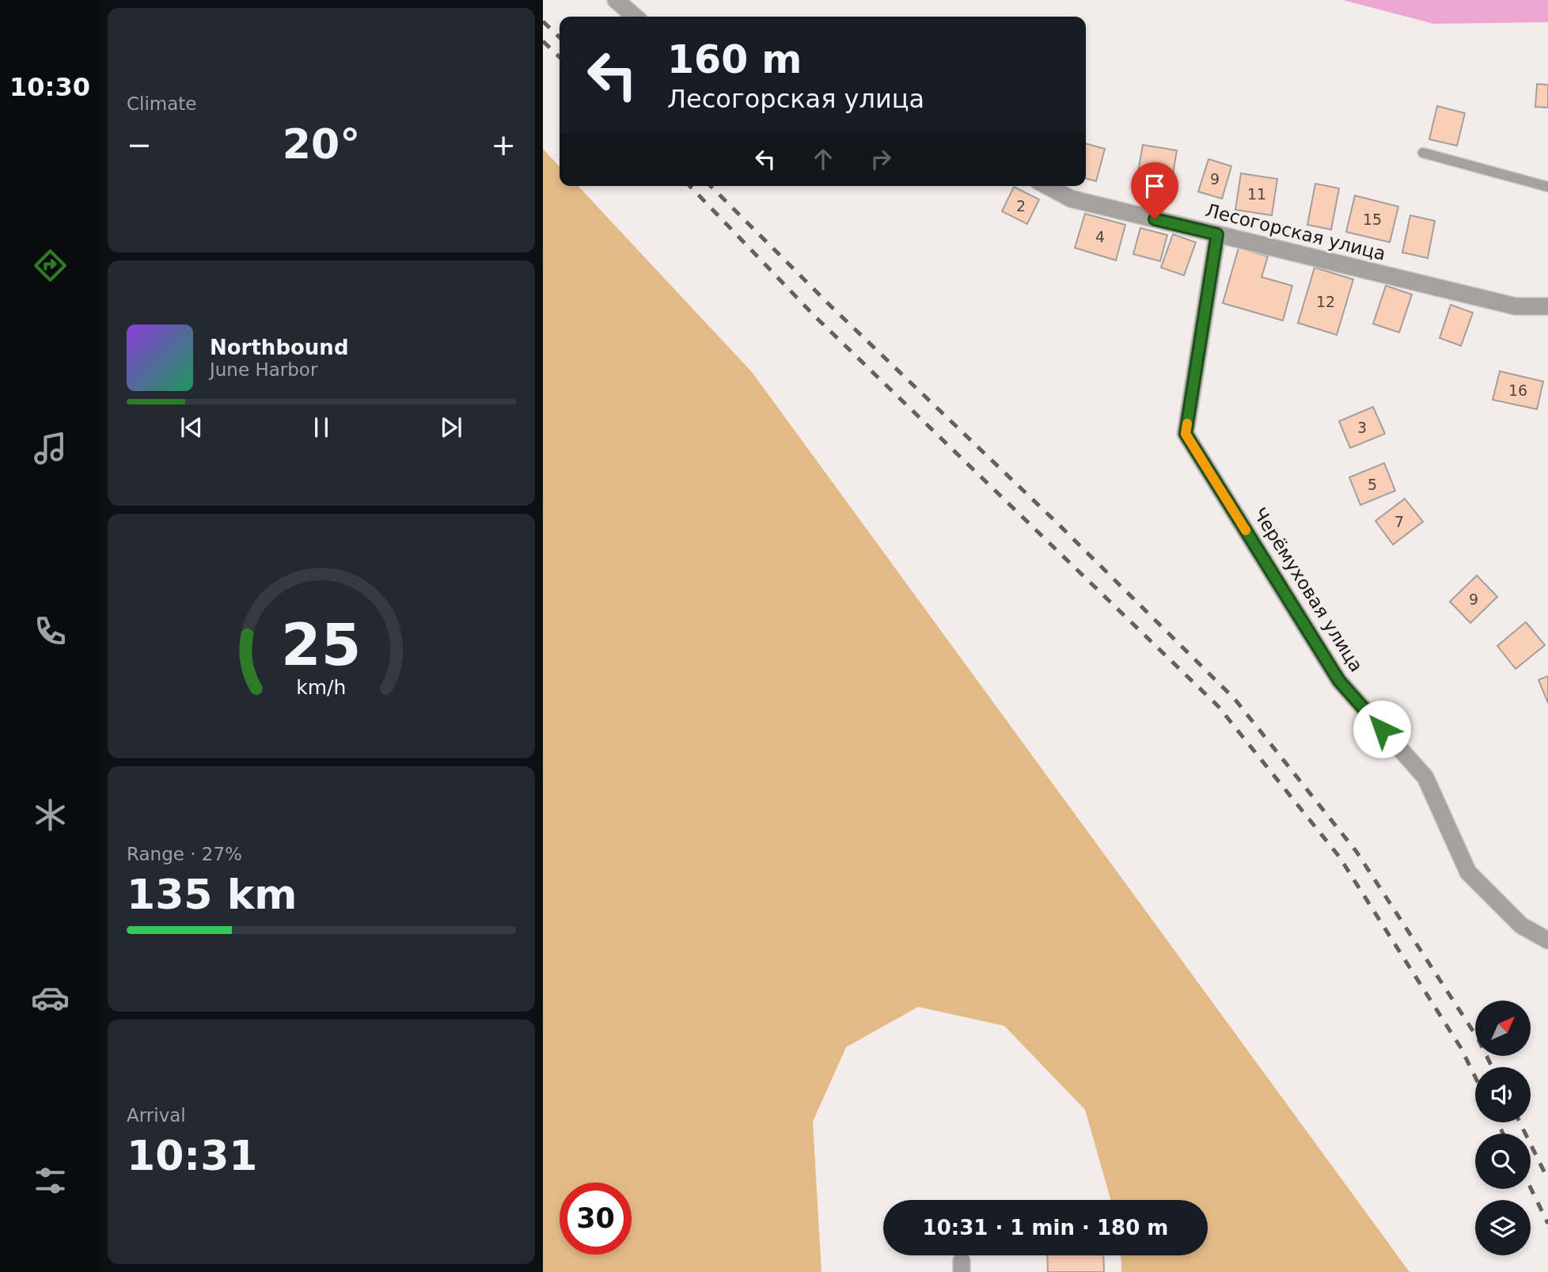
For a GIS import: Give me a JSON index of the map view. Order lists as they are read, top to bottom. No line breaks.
{"streets":{"street":["Лесогорская улица","Черёмуховая улица"]},"crossings":[["Лесогорская улица","Черёмуховая улица"]],"house_numbers":["9","11","2","15","4","12","16","3","5","7","9"],"north":"top right","page":{"tabs":"10:30","tile":["Climate",["Range · 27%","135 km"],["Arrival","10:31"]],"turn":["160 m","Лесогорская улица"],"heat":["−","20°","+"],"song":["Northbound","June Harbor"],"limit":"30","trip":"10:31 · 1 min · 180 m","gauge":["25","km/h"]}}
